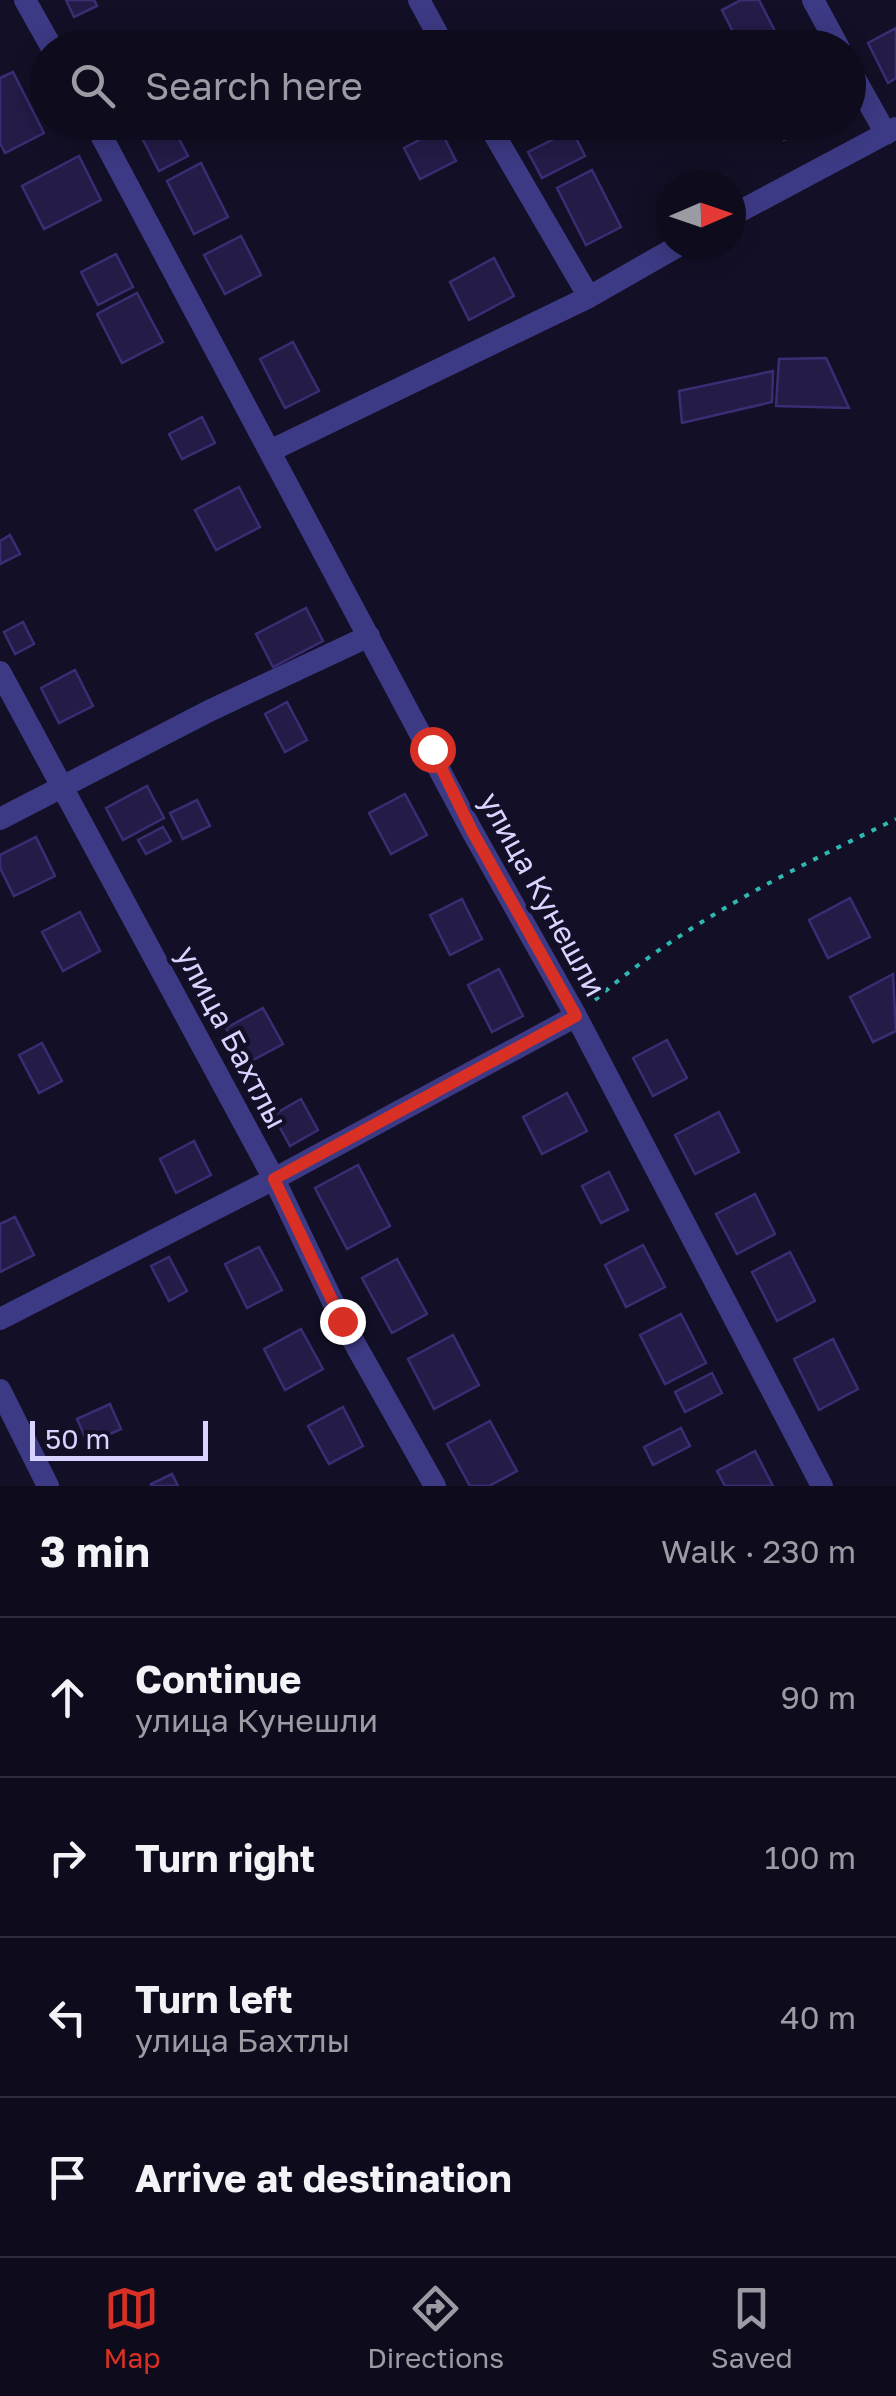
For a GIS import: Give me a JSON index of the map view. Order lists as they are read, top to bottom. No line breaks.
{"streets":{"street":["улица Кунешли","улица Бахтлы"]},"scale_bar":"50 m","north":"right","page":{"search":"Search here","scale":"50 m","heading":["3 min","Walk · 230 m"],"list":[["Continue","улица Кунешли","90 m"],["Turn right","100 m"],["Turn left","улица Бахтлы","40 m"],"Arrive at destination"],"nav":["Map","Directions","Saved"]}}
